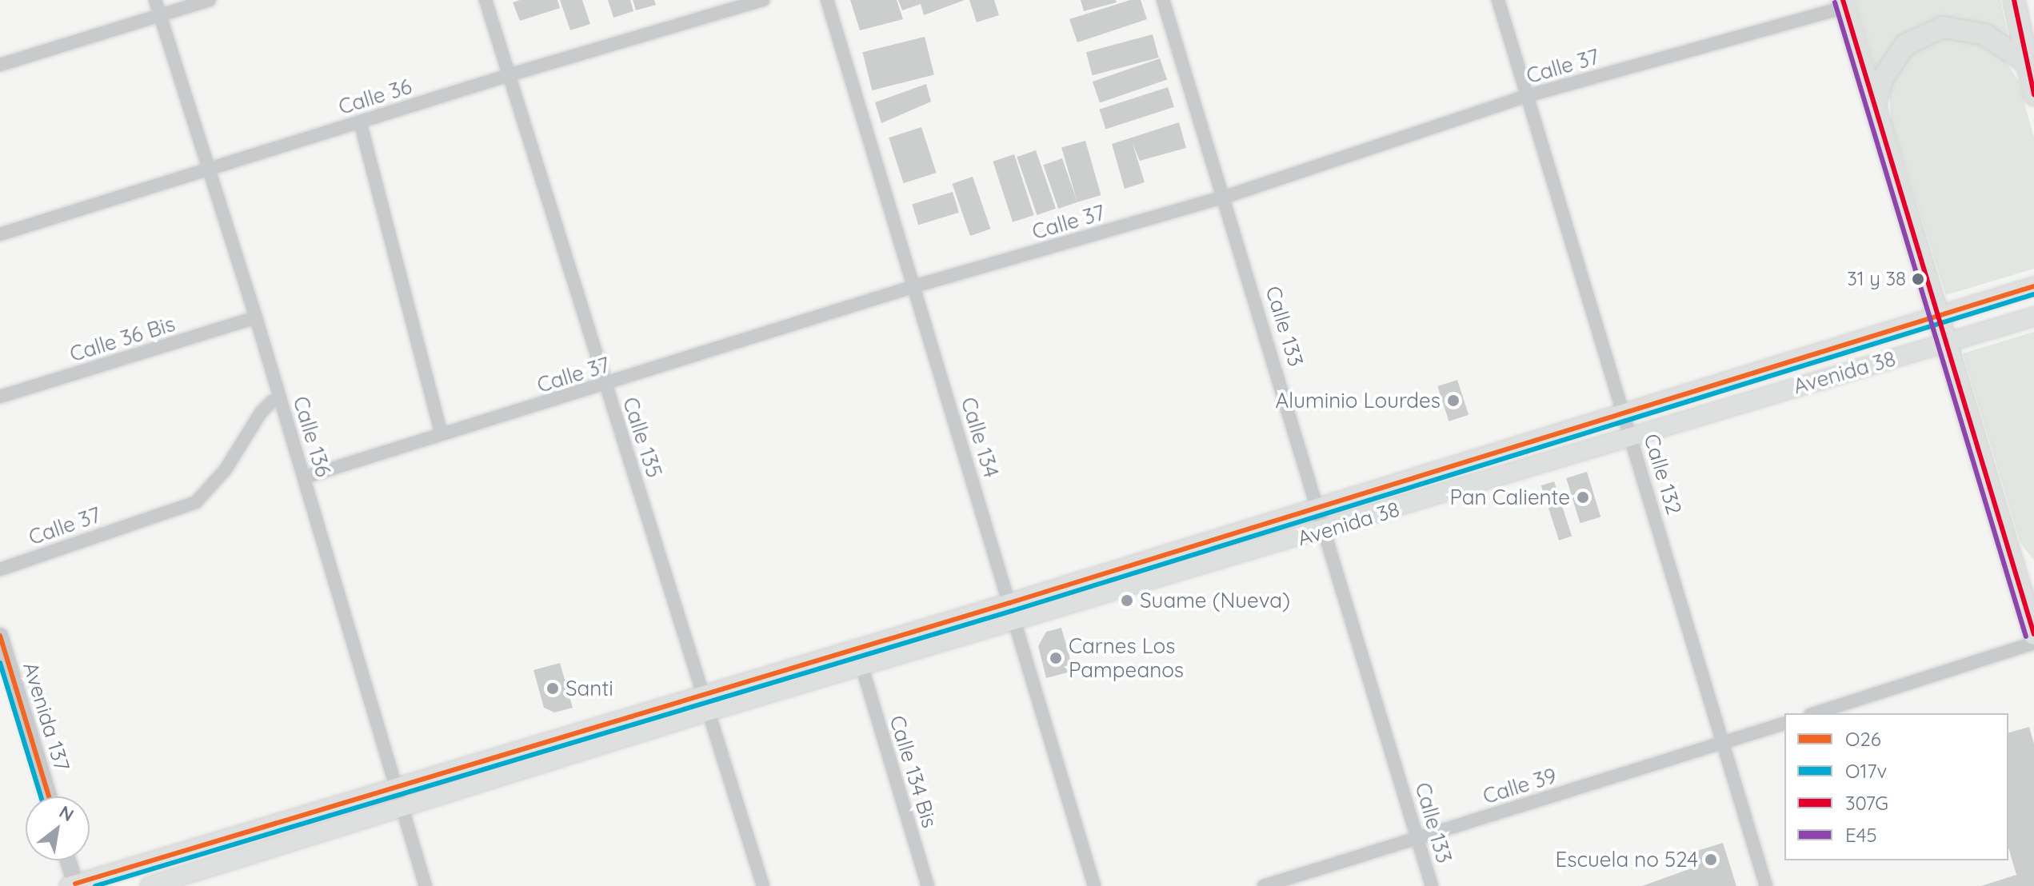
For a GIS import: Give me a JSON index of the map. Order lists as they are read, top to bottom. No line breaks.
{"streets":{"main road":["Avenida 38"],"street":["Calle 37","Calle 36","Calle 133","Calle 36 Bis","Calle 136","Calle 135","Calle 134","Calle 132","Avenida 137","Calle 134 Bis","Calle 39"]},"crossings":[["Calle 37","Calle 133"],["Calle 37","Calle 136"],["Calle 37","Calle 135"],["Calle 37","Calle 134"],["Calle 37","Calle 132"],["Calle 36","Calle 136"],["Calle 36","Calle 135"],["Calle 133","Avenida 38"],["Calle 133","Calle 39"],["Calle 36 Bis","Calle 136"],["Avenida 38","Calle 136"],["Avenida 38","Calle 135"],["Avenida 38","Calle 134"],["Avenida 38","Calle 132"],["Avenida 38","Calle 134 Bis"],["Calle 132","Calle 39"]],"places":["31 y 38","Aluminio Lourdes","Pan Caliente","Suame (Nueva)","Carnes Los Pampeanos","Santi","Escuela no 524"],"lines":["transit line 307G","transit line E45","transit line O26","transit line O17v"],"legend":["O26","O17v","307G","E45"],"north":"top right"}
